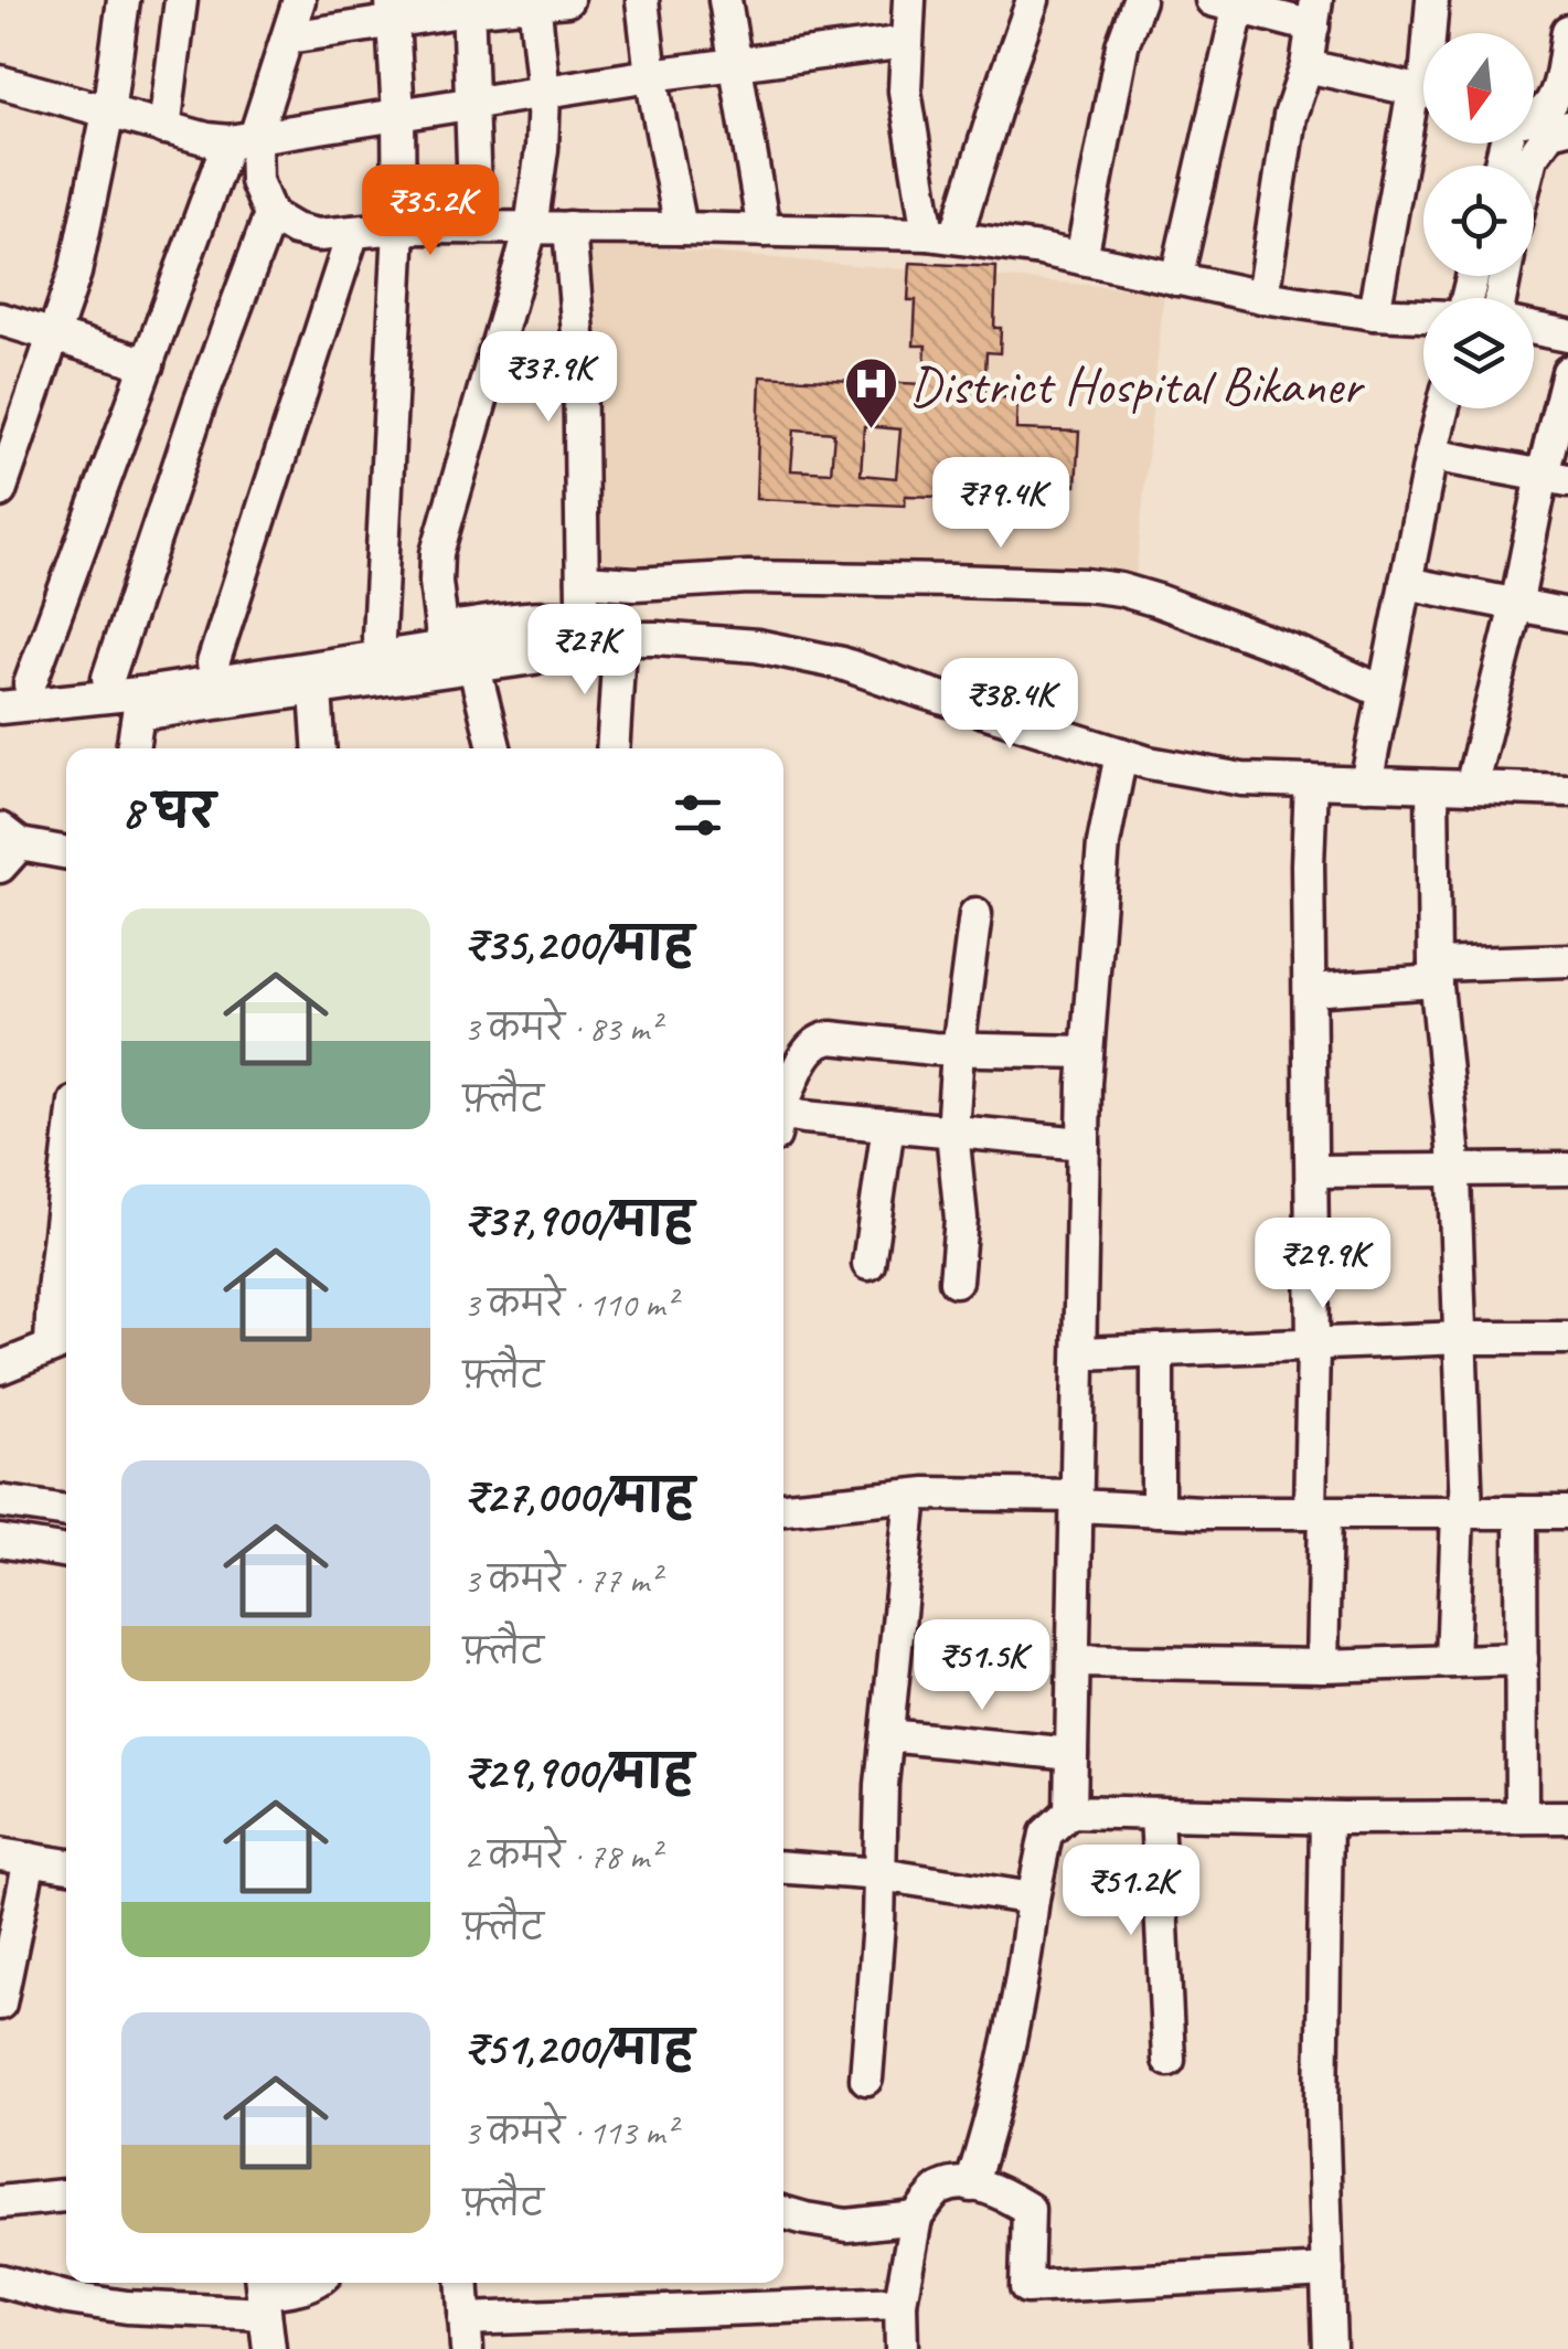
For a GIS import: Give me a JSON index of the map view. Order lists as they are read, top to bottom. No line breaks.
{"places":{"hospital":["District Hospital Bikaner"]},"north":"bottom","page":{"price":["₹35.2K","₹37.9K","₹79.4K","₹27K","₹38.4K","₹29.9K","₹51.5K","₹51.2K"],"heading":"8 घर","list":[{"name":"₹35,200/माह","note":"3 कमरे · 83 m² · फ़्लैट"},{"name":"₹37,900/माह","note":"3 कमरे · 110 m² · फ़्लैट"},{"name":"₹27,000/माह","note":"3 कमरे · 77 m² · फ़्लैट"},{"name":"₹29,900/माह","note":"2 कमरे · 78 m² · फ़्लैट"},{"name":"₹51,200/माह","note":"3 कमरे · 113 m² · फ़्लैट"}]}}
